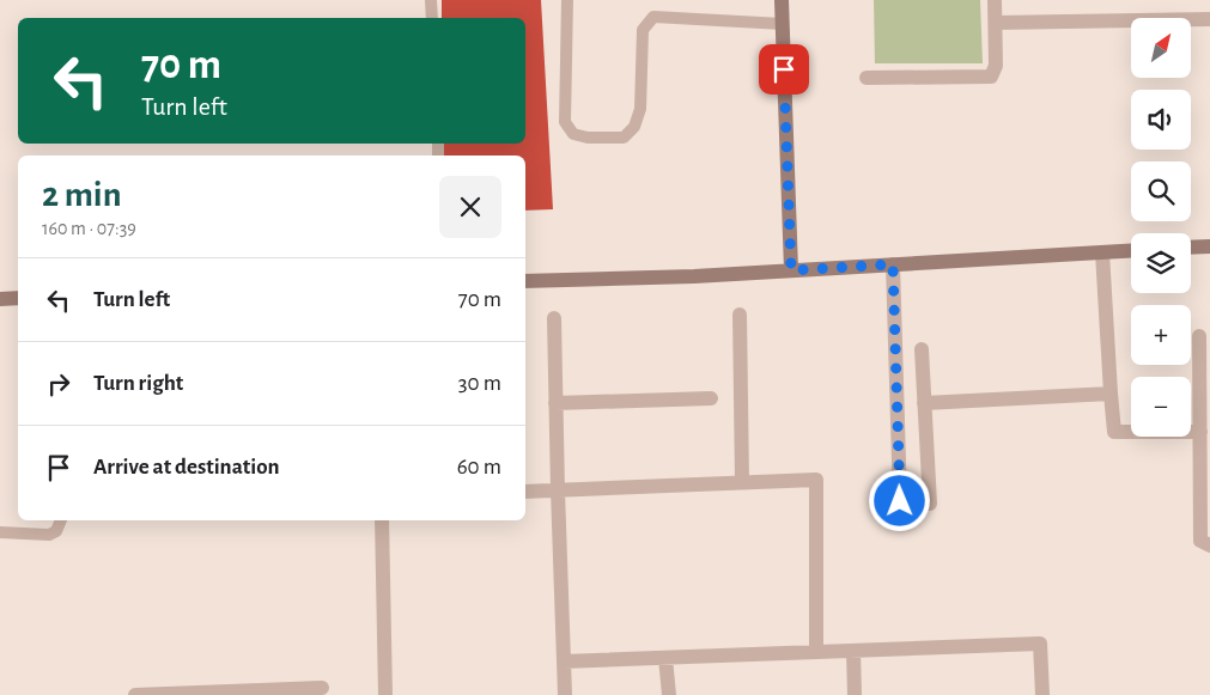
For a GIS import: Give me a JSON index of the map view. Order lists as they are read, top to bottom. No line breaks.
{"north":"top right","page":{"map_buttons":["+","−"],"turn":["70 m","Turn left"],"heading":["2 min","160 m · 07:39"],"list":[{"name":"Turn left","value":"70 m"},{"name":"Turn right","value":"30 m"},{"name":"Arrive at destination","value":"60 m"}]}}
